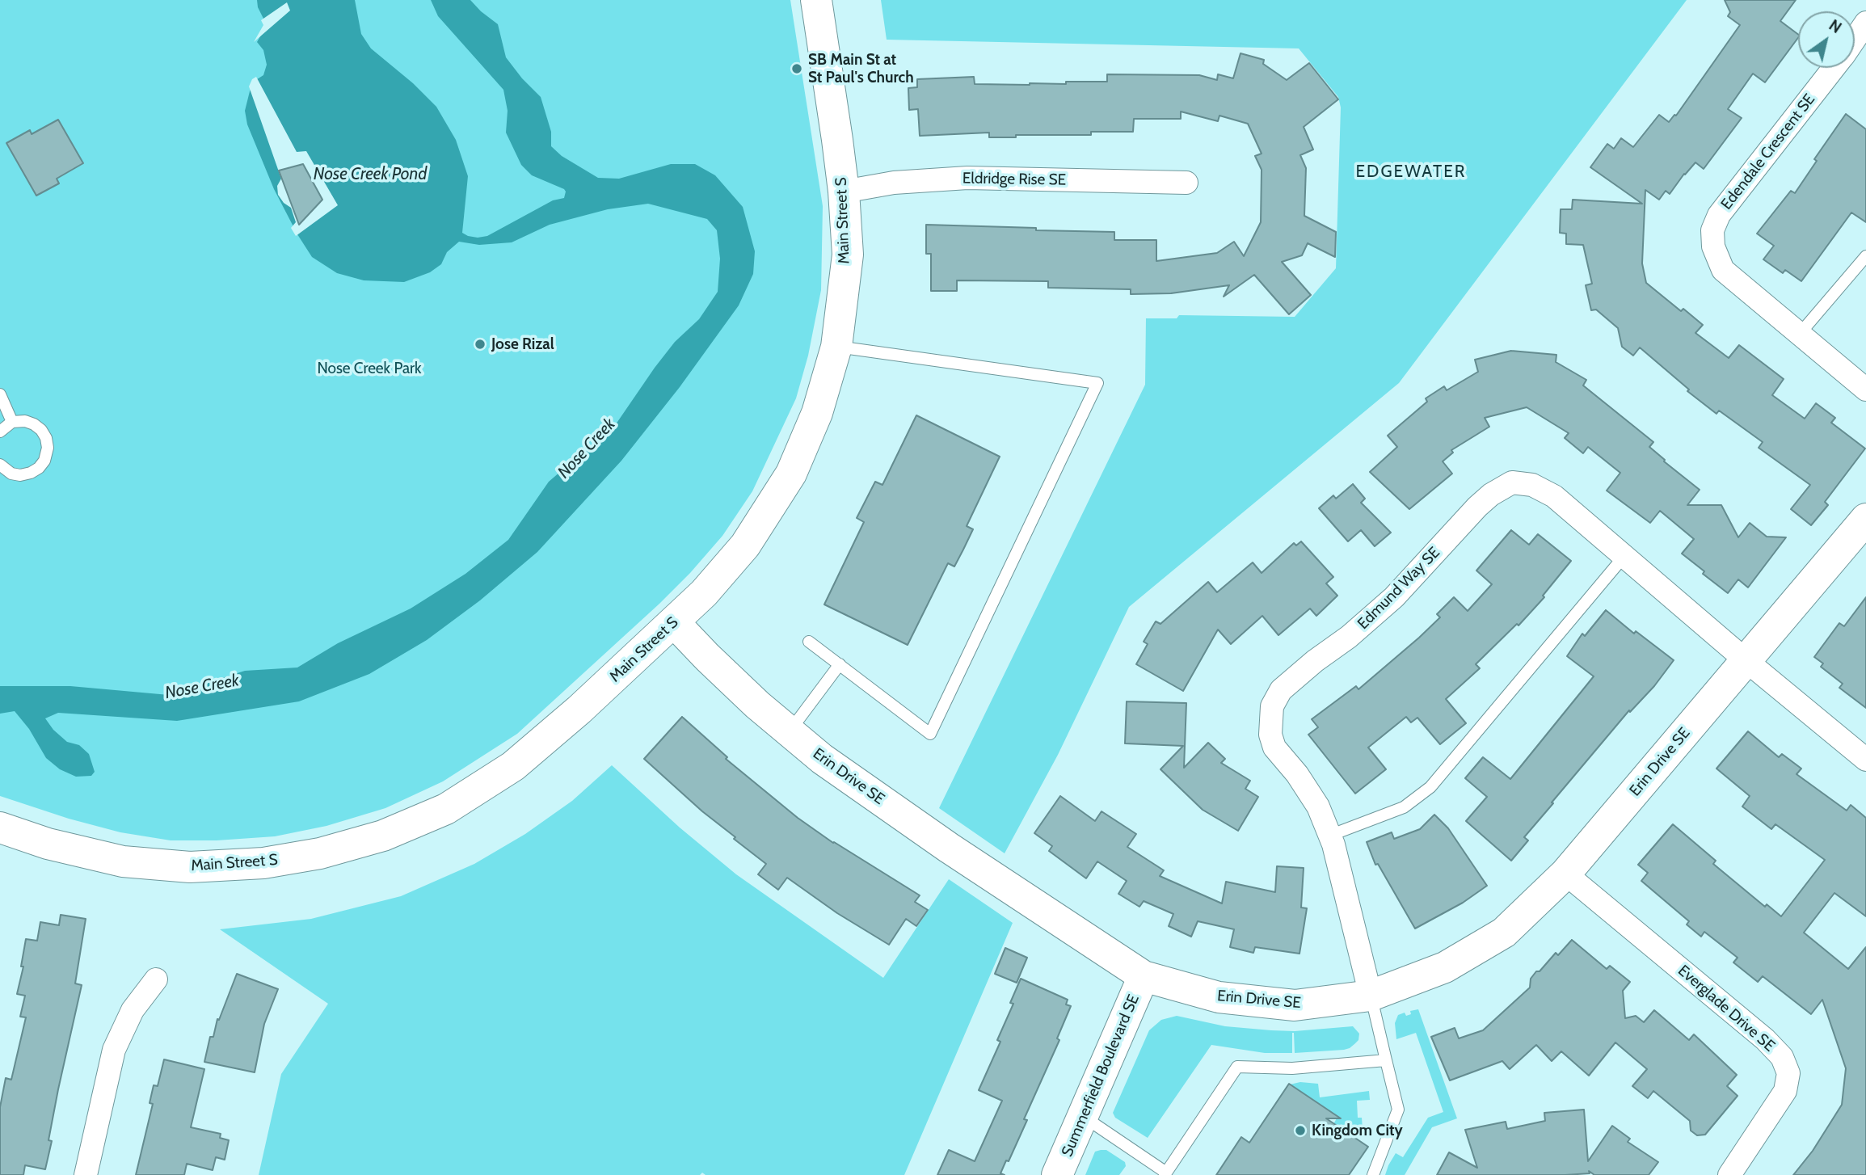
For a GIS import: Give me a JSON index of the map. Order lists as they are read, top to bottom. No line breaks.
{"streets":{"street":["Edendale Crescent SE","Eldridge Rise SE","Main Street S","Edmund Way SE","Erin Drive SE","Everglade Drive SE","Summerfield Boulevard SE"]},"crossings":[["Eldridge Rise SE","Main Street S"],["Main Street S","Erin Drive SE"],["Edmund Way SE","Erin Drive SE"],["Erin Drive SE","Everglade Drive SE"],["Erin Drive SE","Summerfield Boulevard SE"]],"districts":["EDGEWATER"],"water":["Nose Creek Pond","Nose Creek"],"parks":["Nose Creek Park"],"places":["SB Main St at St Paul's Church","Jose Rizal","Kingdom City"],"north":"top right"}
